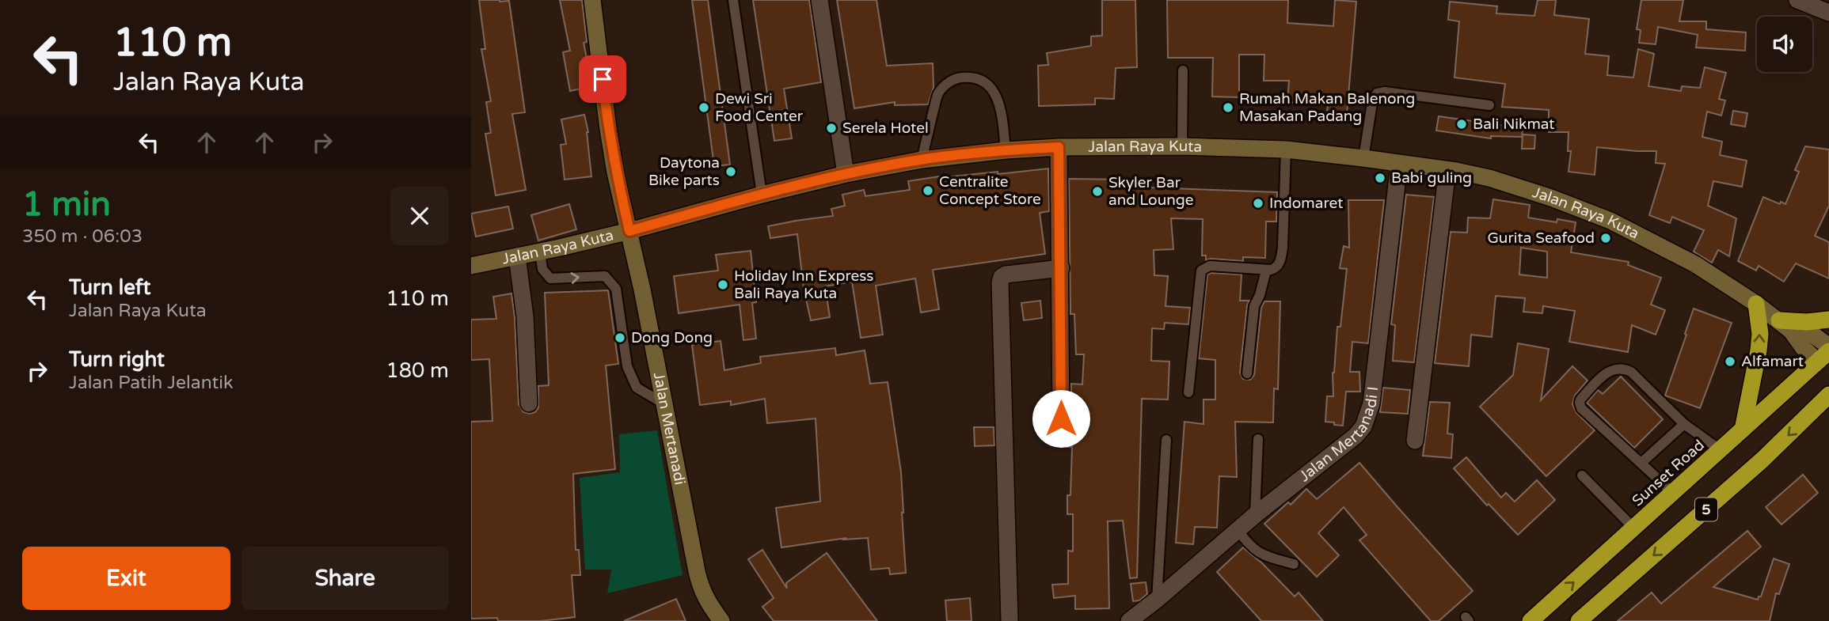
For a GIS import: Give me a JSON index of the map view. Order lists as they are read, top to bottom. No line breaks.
{"streets":{"highway":["Sunset Road","5"],"main road":["Jalan Raya Kuta","Jalan Mertanadi"],"street":["Jalan Mertanadi I"]},"crossings":[["Jalan Raya Kuta","Jalan Mertanadi"],["Jalan Raya Kuta","Jalan Mertanadi I"],["Jalan Raya Kuta","Sunset Road"]],"places":["Dewi Sri Food Center","Rumah Makan Balenong Masakan Padang","Bali Nikmat","Serela Hotel","Daytona Bike parts","Babi guling","Centralite Concept Store","Skyler Bar and Lounge","Indomaret","Gurita Seafood","Holiday Inn Express Bali Raya Kuta","Dong Dong","Alfamart"],"page":{"turn":["110 m","Jalan Raya Kuta"],"heading":["1 min","350 m · 06:03"],"list":[{"name":"Turn left","note":"Jalan Raya Kuta","value":"110 m"},{"name":"Turn right","note":"Jalan Patih Jelantik","value":"180 m"}],"buttons":["Exit","Share"]}}
